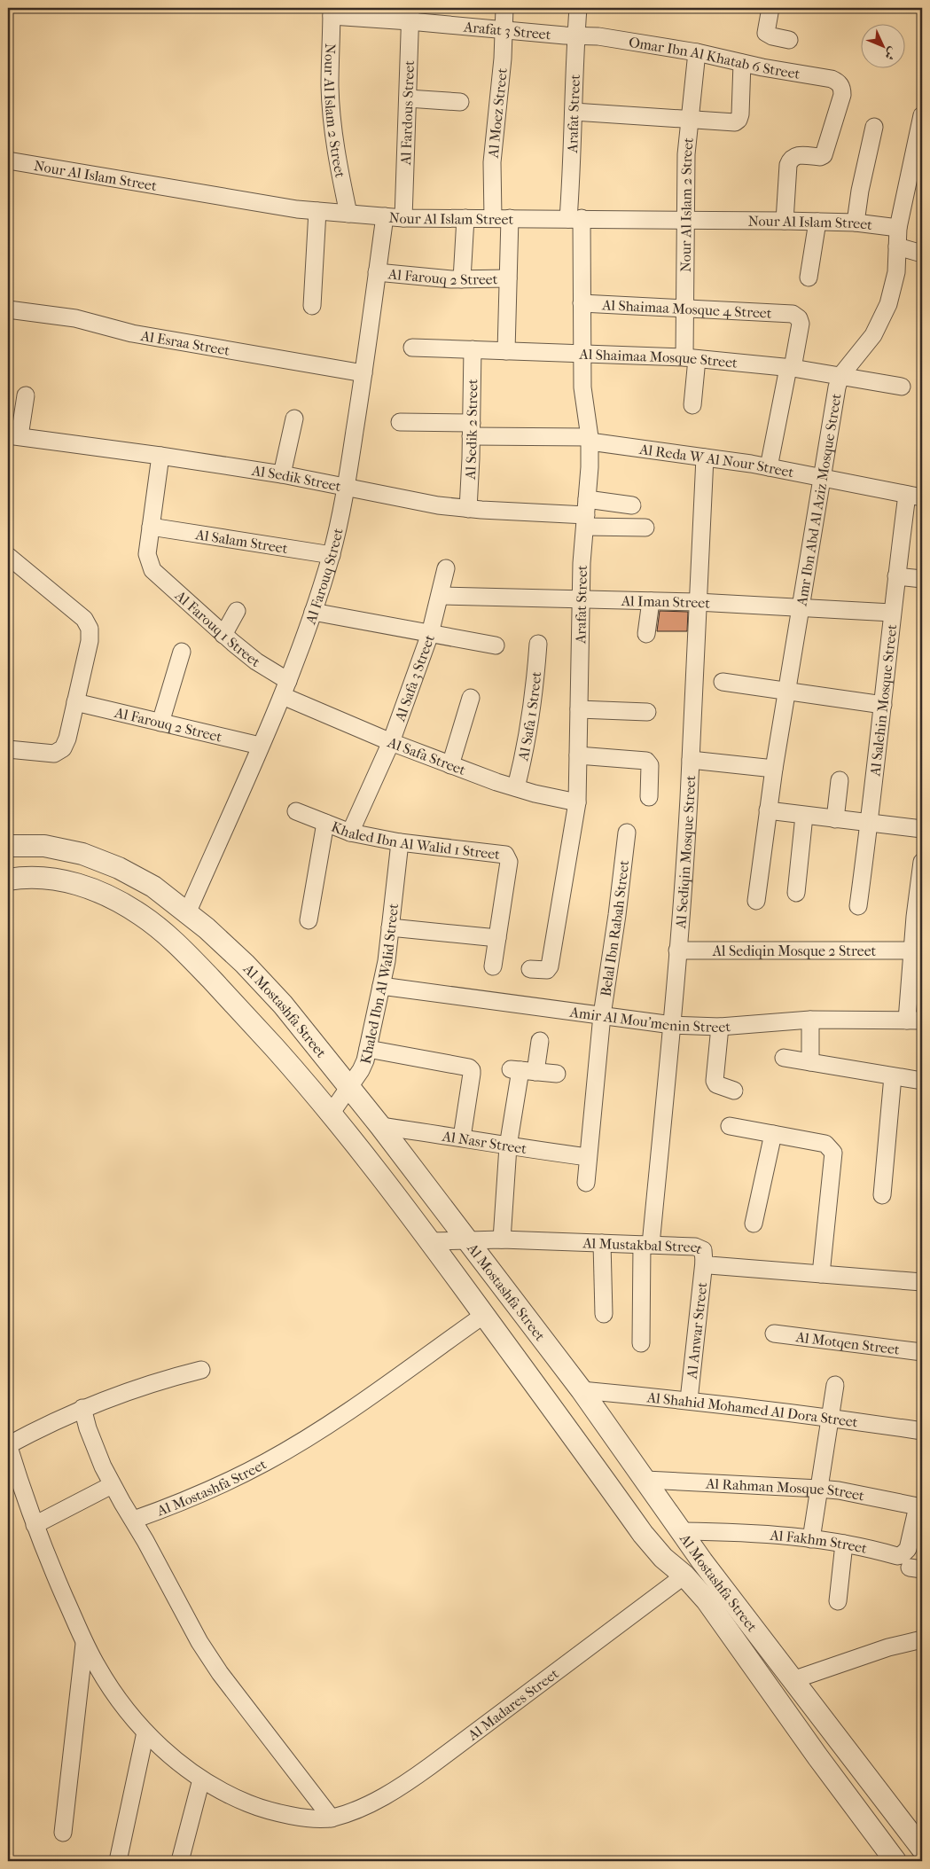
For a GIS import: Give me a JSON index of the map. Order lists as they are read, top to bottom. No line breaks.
{"streets":{"street":["Arafat 3 Street","Omar Ibn Al Khatab 6 Street","Nour Al Islam 2 Street","Al Fardous Street","Al Moez Street","Arafat Street","Nour Al Islam Street","Al Farouq 2 Street","Al Shaimaa Mosque 4 Street","Al Esraa Street","Al Shaimaa Mosque Street","Al Sedik 2 Street","Al Reda W Al Nour Street","Al Sedik Street","Amr Ibn Abd Al Aziz Mosque Street","Al Salam Street","Al Farouq Street","Al Iman Street","Al Farouq 1 Street","Al Safa 3 Street","Al Salehin Mosque Street","Al Safa 1 Street","Al Safa Street","Khaled Ibn Al Walid 1 Street","Al Sediqin Mosque Street","Belal Ibn Rabah Street","Al Sediqin Mosque 2 Street","Khaled Ibn Al Walid Street","Al Mostashfa Street","Amir Al Mou'menin Street","Al Nasr Street","Al Mustakbal Street","Al Anwar Street","Al Motqen Street","Al Shahid Mohamed Al Dora Street","Al Rahman Mosque Street","Al Fakhm Street","Al Madares Street"]},"crossings":[["Arafat 3 Street","Omar Ibn Al Khatab 6 Street"],["Arafat 3 Street","Nour Al Islam 2 Street"],["Arafat 3 Street","Al Fardous Street"],["Arafat 3 Street","Al Moez Street"],["Arafat 3 Street","Arafat Street"],["Omar Ibn Al Khatab 6 Street","Nour Al Islam 2 Street"],["Omar Ibn Al Khatab 6 Street","Arafat Street"],["Omar Ibn Al Khatab 6 Street","Nour Al Islam Street"],["Nour Al Islam 2 Street","Nour Al Islam Street"],["Nour Al Islam 2 Street","Al Shaimaa Mosque 4 Street"],["Nour Al Islam 2 Street","Al Shaimaa Mosque Street"],["Al Fardous Street","Nour Al Islam Street"],["Al Moez Street","Nour Al Islam Street"],["Arafat Street","Nour Al Islam Street"],["Arafat Street","Al Shaimaa Mosque 4 Street"],["Arafat Street","Al Shaimaa Mosque Street"],["Arafat Street","Al Reda W Al Nour Street"],["Arafat Street","Al Sedik Street"],["Arafat Street","Al Iman Street"],["Arafat Street","Al Safa Street"],["Nour Al Islam Street","Amr Ibn Abd Al Aziz Mosque Street"],["Nour Al Islam Street","Al Farouq Street"],["Al Farouq 2 Street","Al Farouq Street"],["Al Shaimaa Mosque 4 Street","Al Shaimaa Mosque Street"],["Al Esraa Street","Al Farouq Street"],["Al Shaimaa Mosque Street","Al Sedik 2 Street"],["Al Shaimaa Mosque Street","Amr Ibn Abd Al Aziz Mosque Street"],["Al Sedik 2 Street","Al Reda W Al Nour Street"],["Al Sedik 2 Street","Al Sedik Street"],["Al Reda W Al Nour Street","Amr Ibn Abd Al Aziz Mosque Street"],["Al Reda W Al Nour Street","Al Salehin Mosque Street"],["Al Reda W Al Nour Street","Al Sediqin Mosque Street"],["Al Sedik Street","Al Farouq Street"],["Amr Ibn Abd Al Aziz Mosque Street","Al Iman Street"],["Al Salam Street","Al Farouq Street"],["Al Salam Street","Al Farouq 1 Street"],["Al Farouq Street","Al Farouq 1 Street"],["Al Farouq Street","Al Safa Street"],["Al Farouq Street","Al Mostashfa Street"],["Al Iman Street","Al Safa 3 Street"],["Al Iman Street","Al Salehin Mosque Street"],["Al Iman Street","Al Sediqin Mosque Street"],["Al Farouq 1 Street","Al Safa Street"],["Al Safa 3 Street","Al Safa Street"],["Al Safa 3 Street","Khaled Ibn Al Walid 1 Street"],["Al Safa 1 Street","Al Safa Street"],["Khaled Ibn Al Walid 1 Street","Khaled Ibn Al Walid Street"],["Al Sediqin Mosque Street","Al Sediqin Mosque 2 Street"],["Al Sediqin Mosque Street","Amir Al Mou'menin Street"],["Al Sediqin Mosque Street","Al Mustakbal Street"],["Belal Ibn Rabah Street","Amir Al Mou'menin Street"],["Belal Ibn Rabah Street","Al Nasr Street"],["Khaled Ibn Al Walid Street","Al Mostashfa Street"],["Khaled Ibn Al Walid Street","Amir Al Mou'menin Street"],["Al Mostashfa Street","Al Nasr Street"],["Al Mostashfa Street","Al Mustakbal Street"],["Al Mostashfa Street","Al Shahid Mohamed Al Dora Street"],["Al Mostashfa Street","Al Rahman Mosque Street"],["Al Mostashfa Street","Al Fakhm Street"],["Al Mostashfa Street","Al Madares Street"],["Al Mustakbal Street","Al Anwar Street"],["Al Anwar Street","Al Shahid Mohamed Al Dora Street"],["Al Rahman Mosque Street","Al Fakhm Street"]],"north":"bottom right"}
